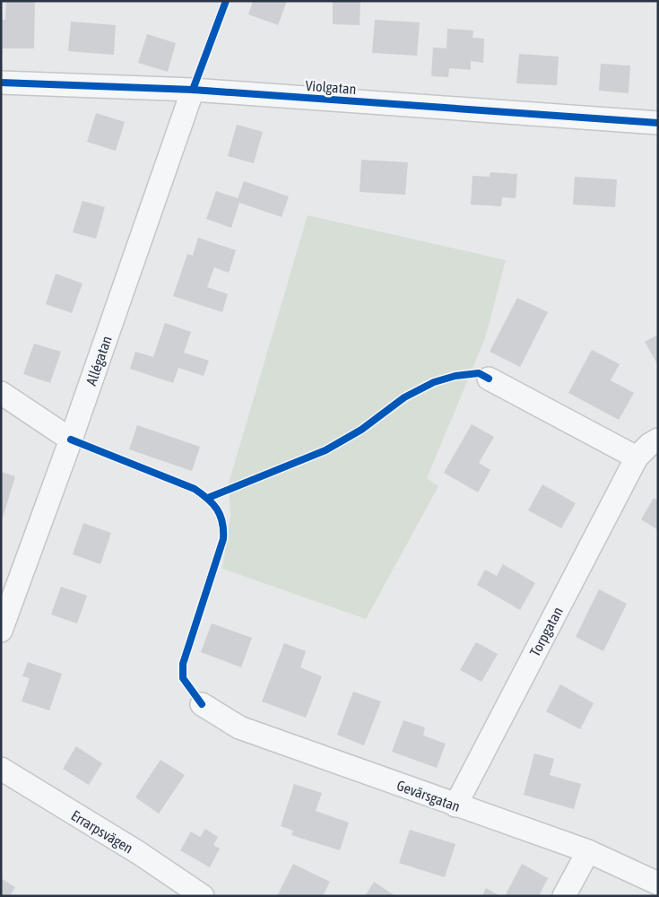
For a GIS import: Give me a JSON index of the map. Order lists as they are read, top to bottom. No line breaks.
{"streets":{"street":["Violgatan","Allégatan","Torpgatan","Gevärsgatan","Errarpsvägen"]},"crossings":[["Violgatan","Allégatan"],["Torpgatan","Gevärsgatan"]]}
